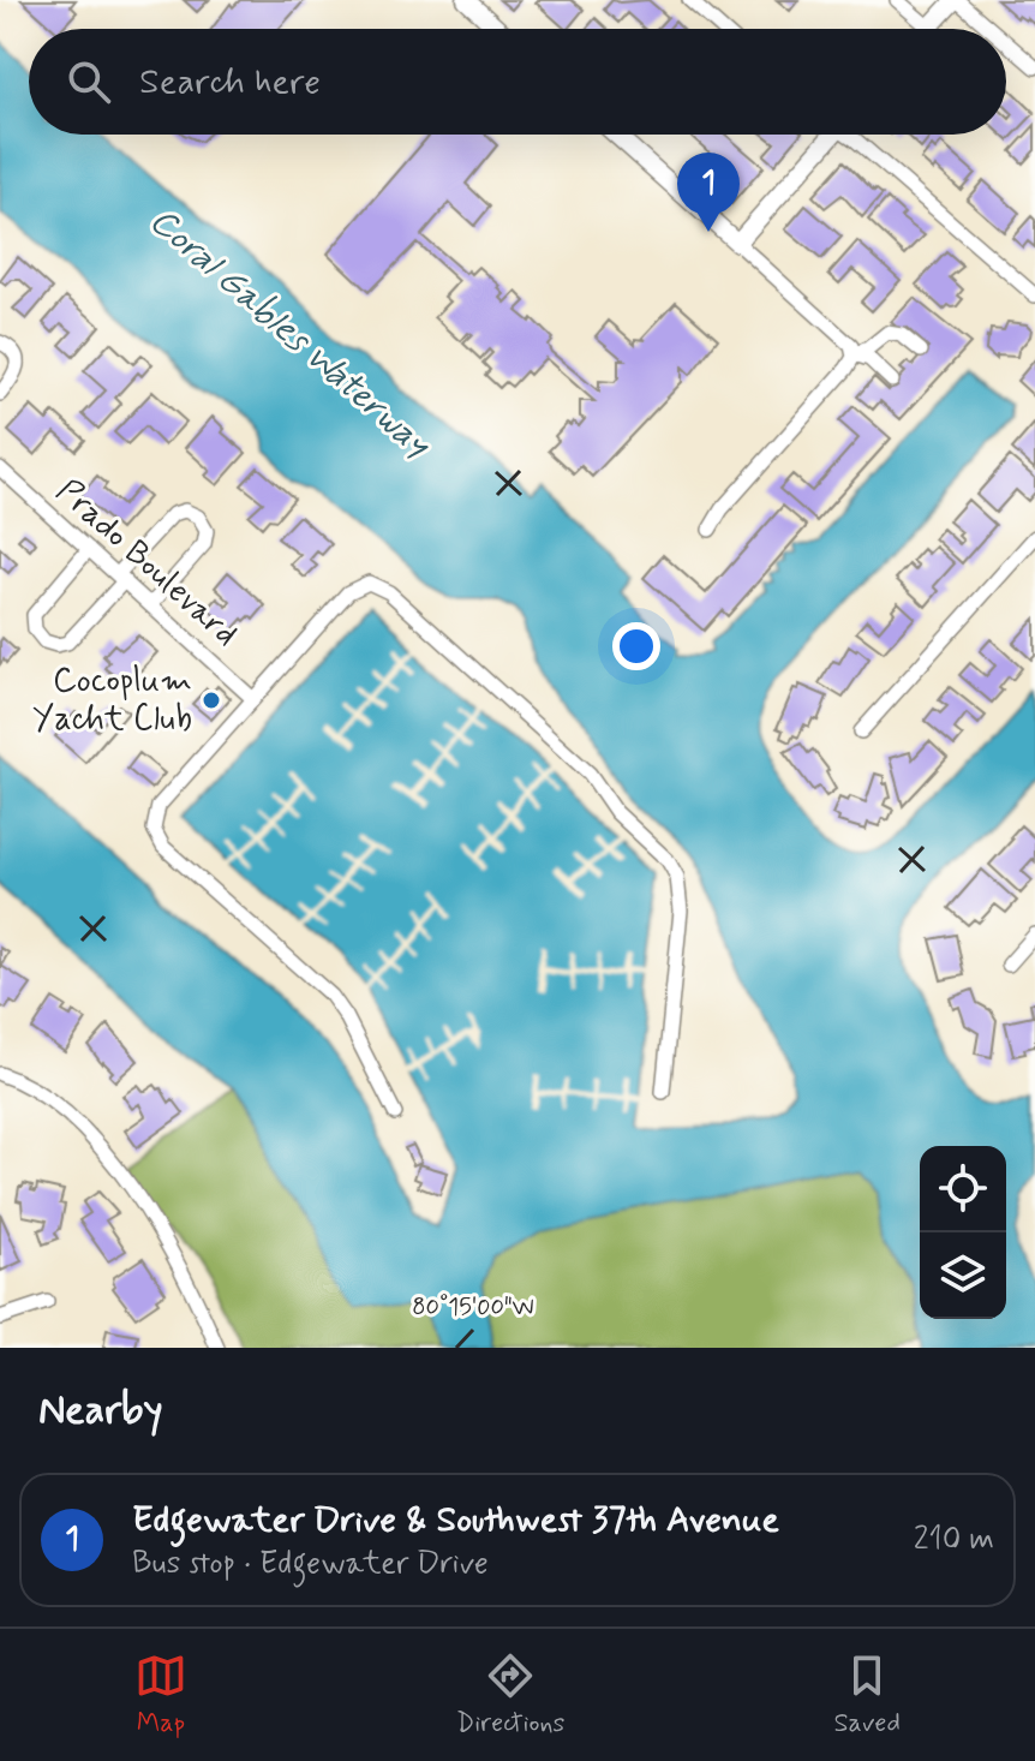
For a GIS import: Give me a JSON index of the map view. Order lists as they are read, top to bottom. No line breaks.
{"streets":{"street":["Prado Boulevard"]},"water":["Coral Gables Waterway"],"places":["Cocoplum Yacht Club"],"page":{"search":"Search here","pins":"1","heading":"Nearby","list":[{"mark":"1","name":"Edgewater Drive & Southwest 37th Avenue","note":"Bus stop · Edgewater Drive","value":"210 m"}],"nav":["Map","Directions","Saved"]},"coordinates":["80°15'00\"W"]}
